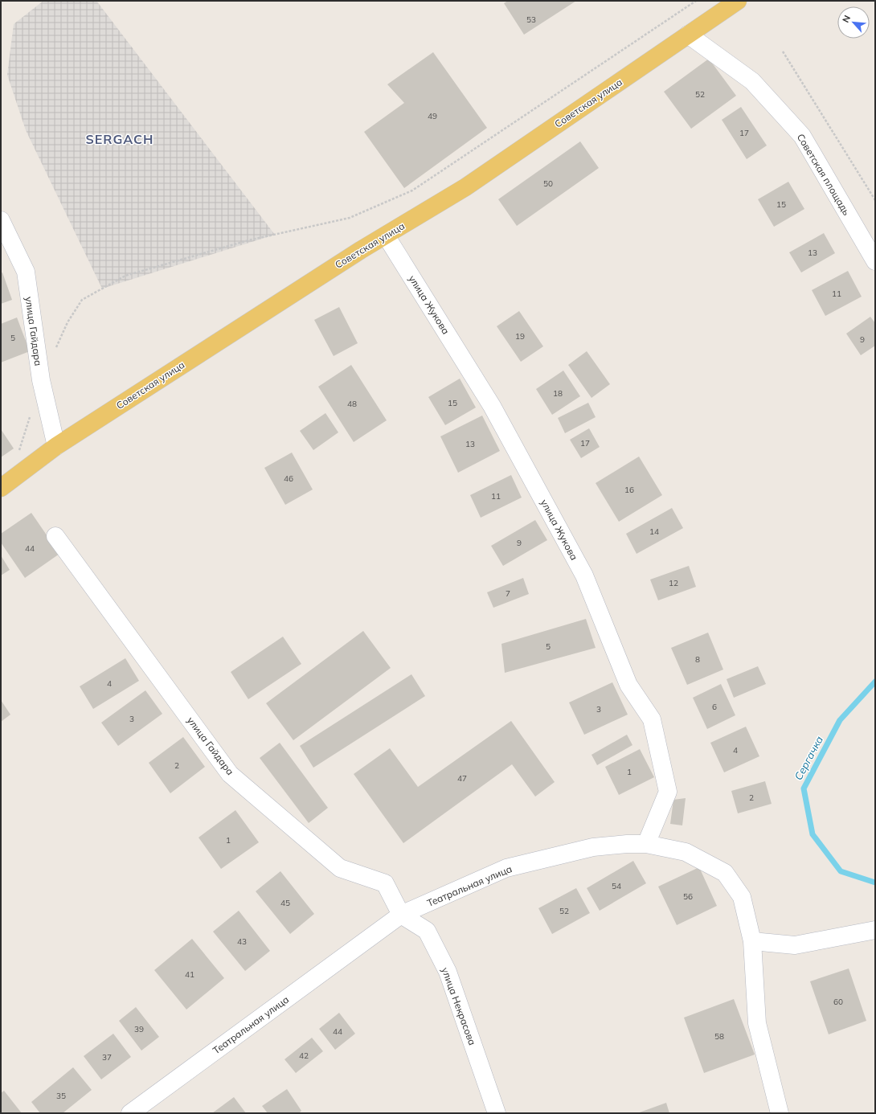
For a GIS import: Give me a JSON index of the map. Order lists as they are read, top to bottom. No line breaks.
{"streets":{"main road":["Советская улица"],"street":["Советская площадь","улица Жукова","улица Гайдара","Театральная улица","улица Некрасова"]},"crossings":[["Советская улица","Советская площадь"],["Советская улица","улица Жукова"],["Советская улица","улица Гайдара"],["улица Жукова","Театральная улица"],["улица Гайдара","Театральная улица"],["улица Гайдара","улица Некрасова"],["Театральная улица","улица Некрасова"]],"districts":["SERGACH"],"water":["Сергачка"],"house_numbers":["53","52","49","17","50","15","13","11","19","5","9","18","15","48","17","13","46","16","11","14","9","44","12","7","5","8","4","6","3","3","4","2","1","47","2","1","54","56","45","52","43","41","60","39","44","58","42","37","35"],"north":"top left"}
